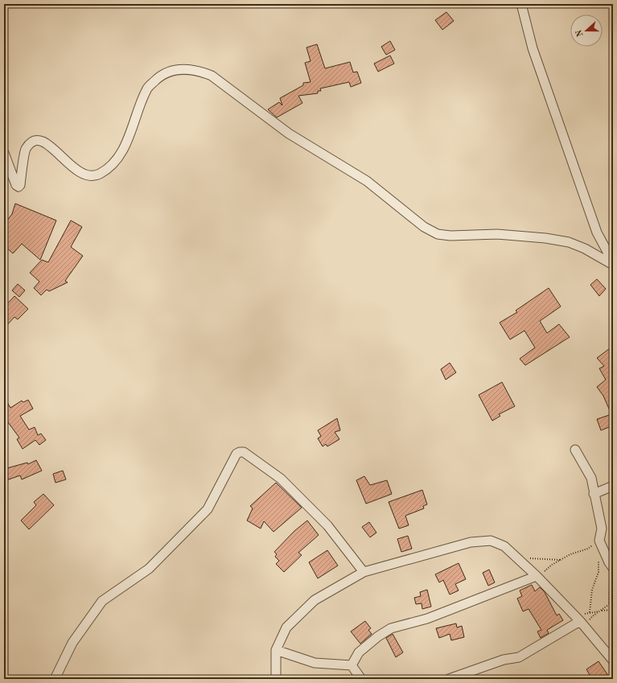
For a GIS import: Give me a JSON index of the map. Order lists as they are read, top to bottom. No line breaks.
{"north":"left"}
